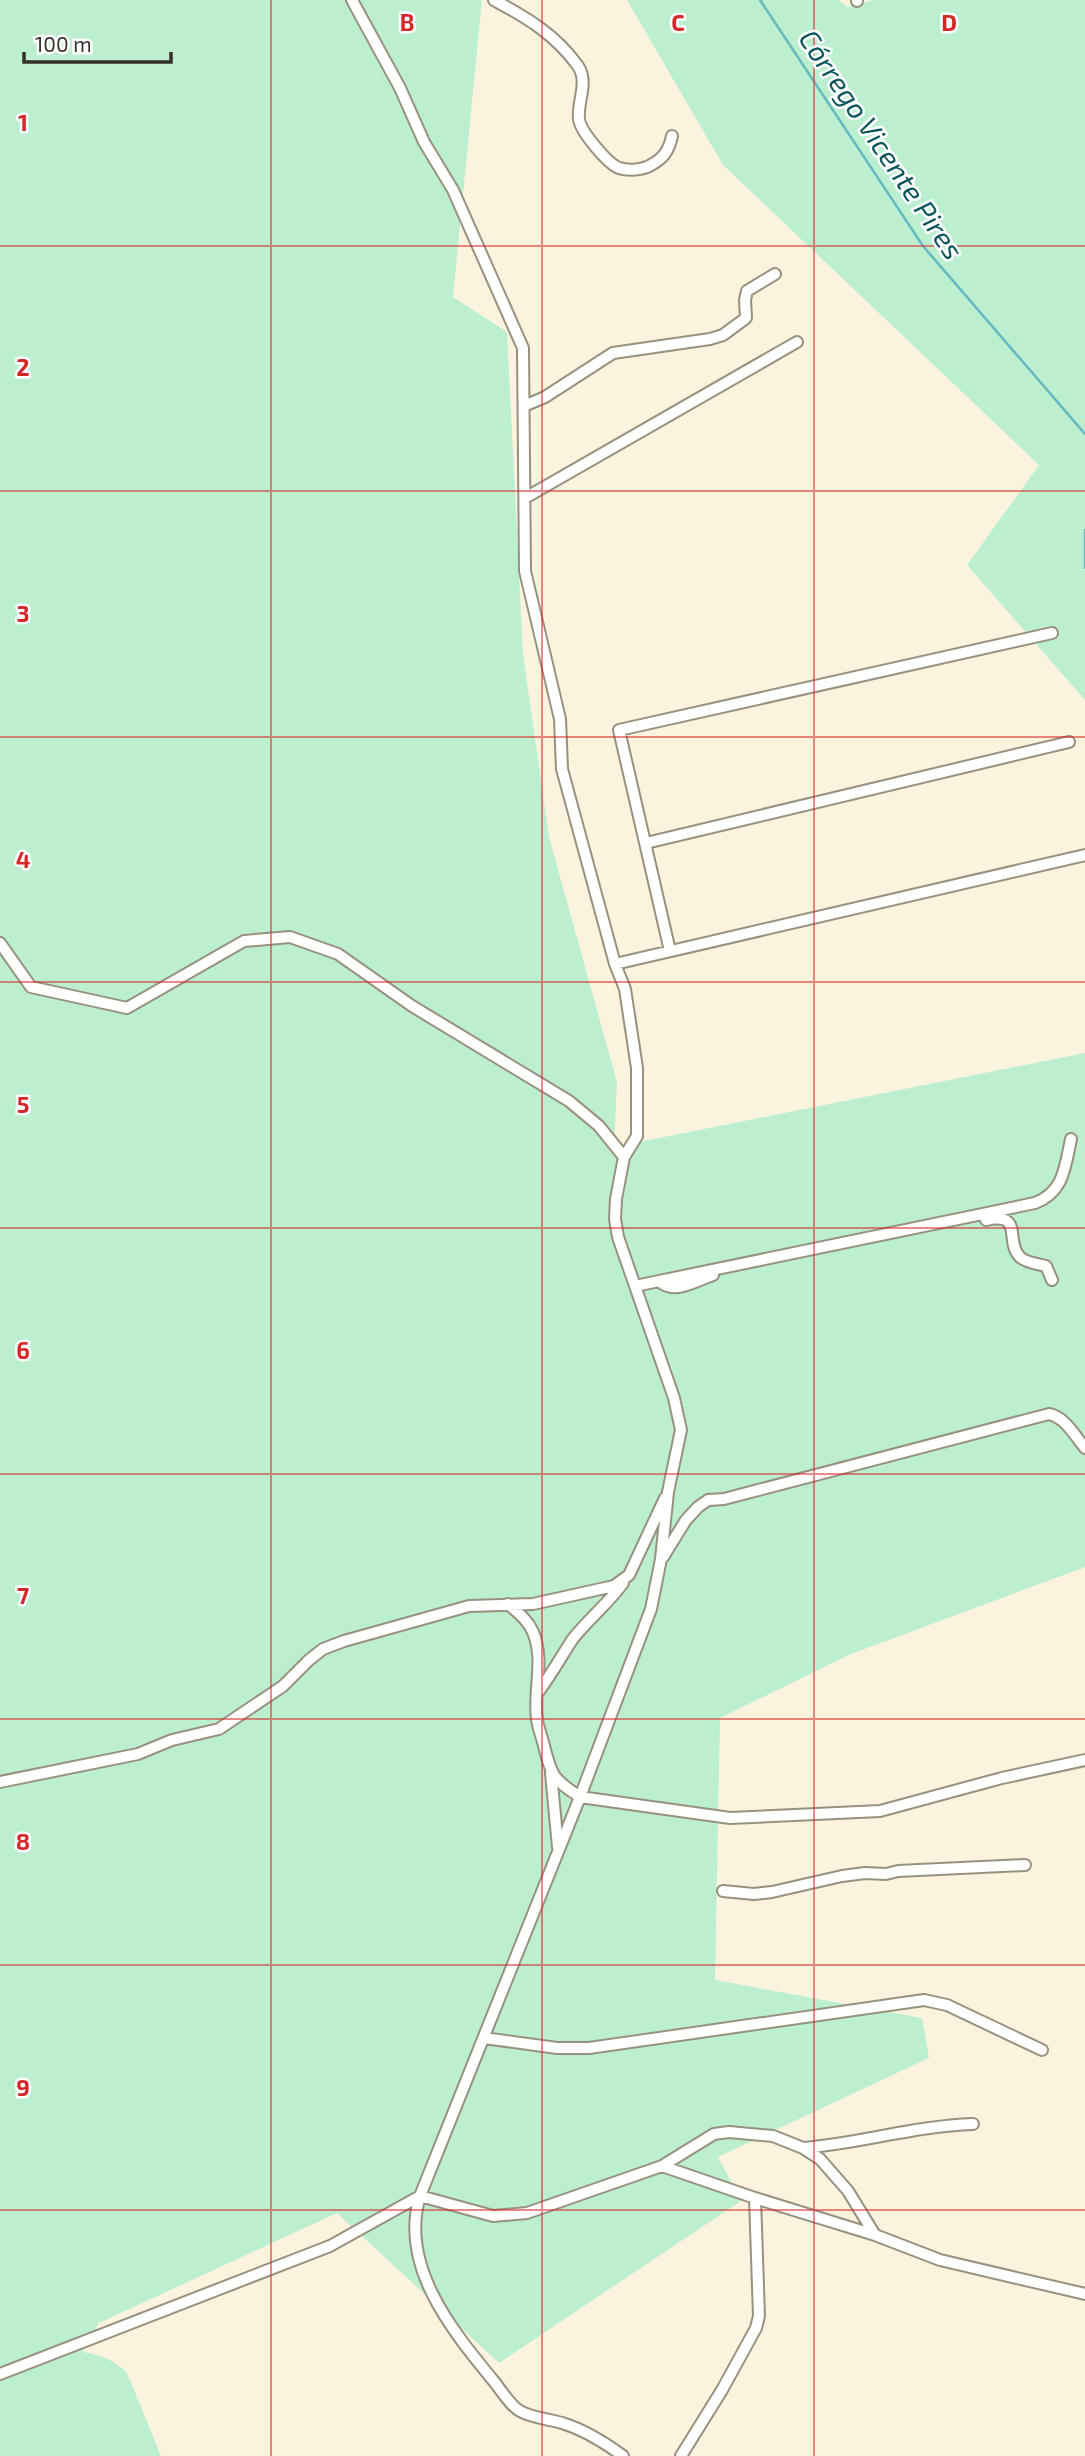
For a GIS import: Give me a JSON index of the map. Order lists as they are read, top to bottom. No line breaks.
{"water":["Córrego Vicente Pires"],"scale_bar":"100 m","grid":{"columns":["B","C","D"],"rows":["1","2","3","4","5","6","7","8","9"]}}
